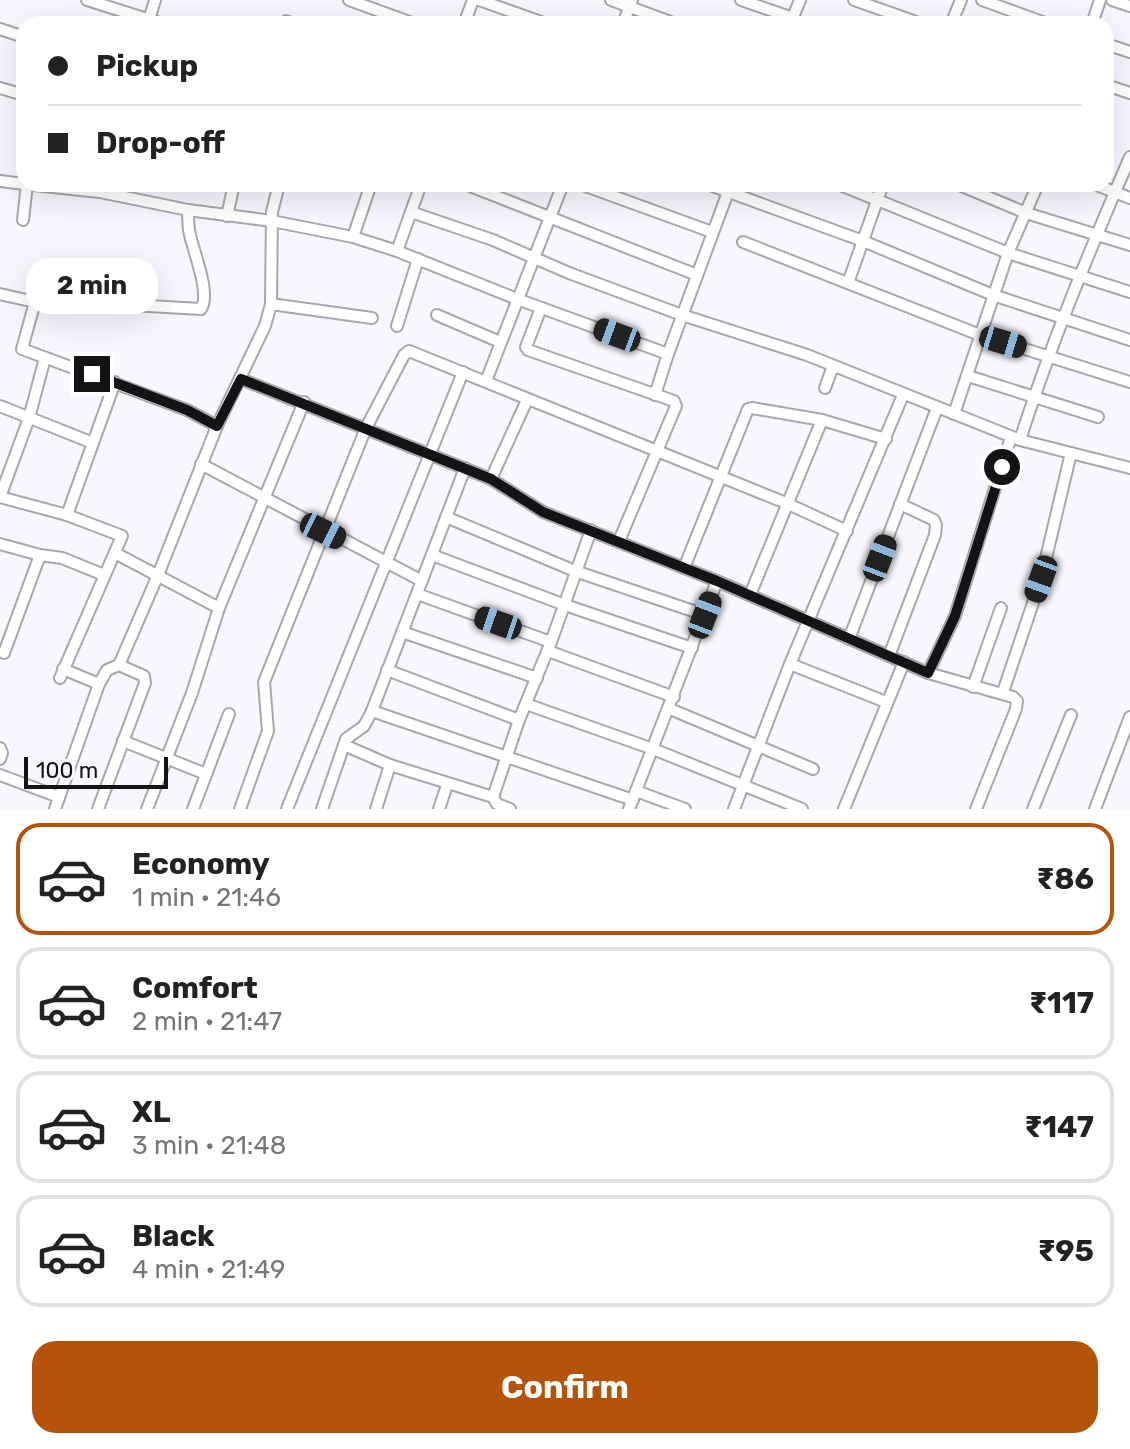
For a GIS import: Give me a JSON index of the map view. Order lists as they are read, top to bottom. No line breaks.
{"scale_bar":"100 m","page":{"banner":["Pickup","Drop-off"],"bubble":"2 min","scale":"100 m","list":[{"name":"Economy","note":"1 min · 21:46","value":"₹86"},{"name":"Comfort","note":"2 min · 21:47","value":"₹117"},{"name":"XL","note":"3 min · 21:48","value":"₹147"},{"name":"Black","note":"4 min · 21:49","value":"₹95"}],"buttons":"Confirm"}}
